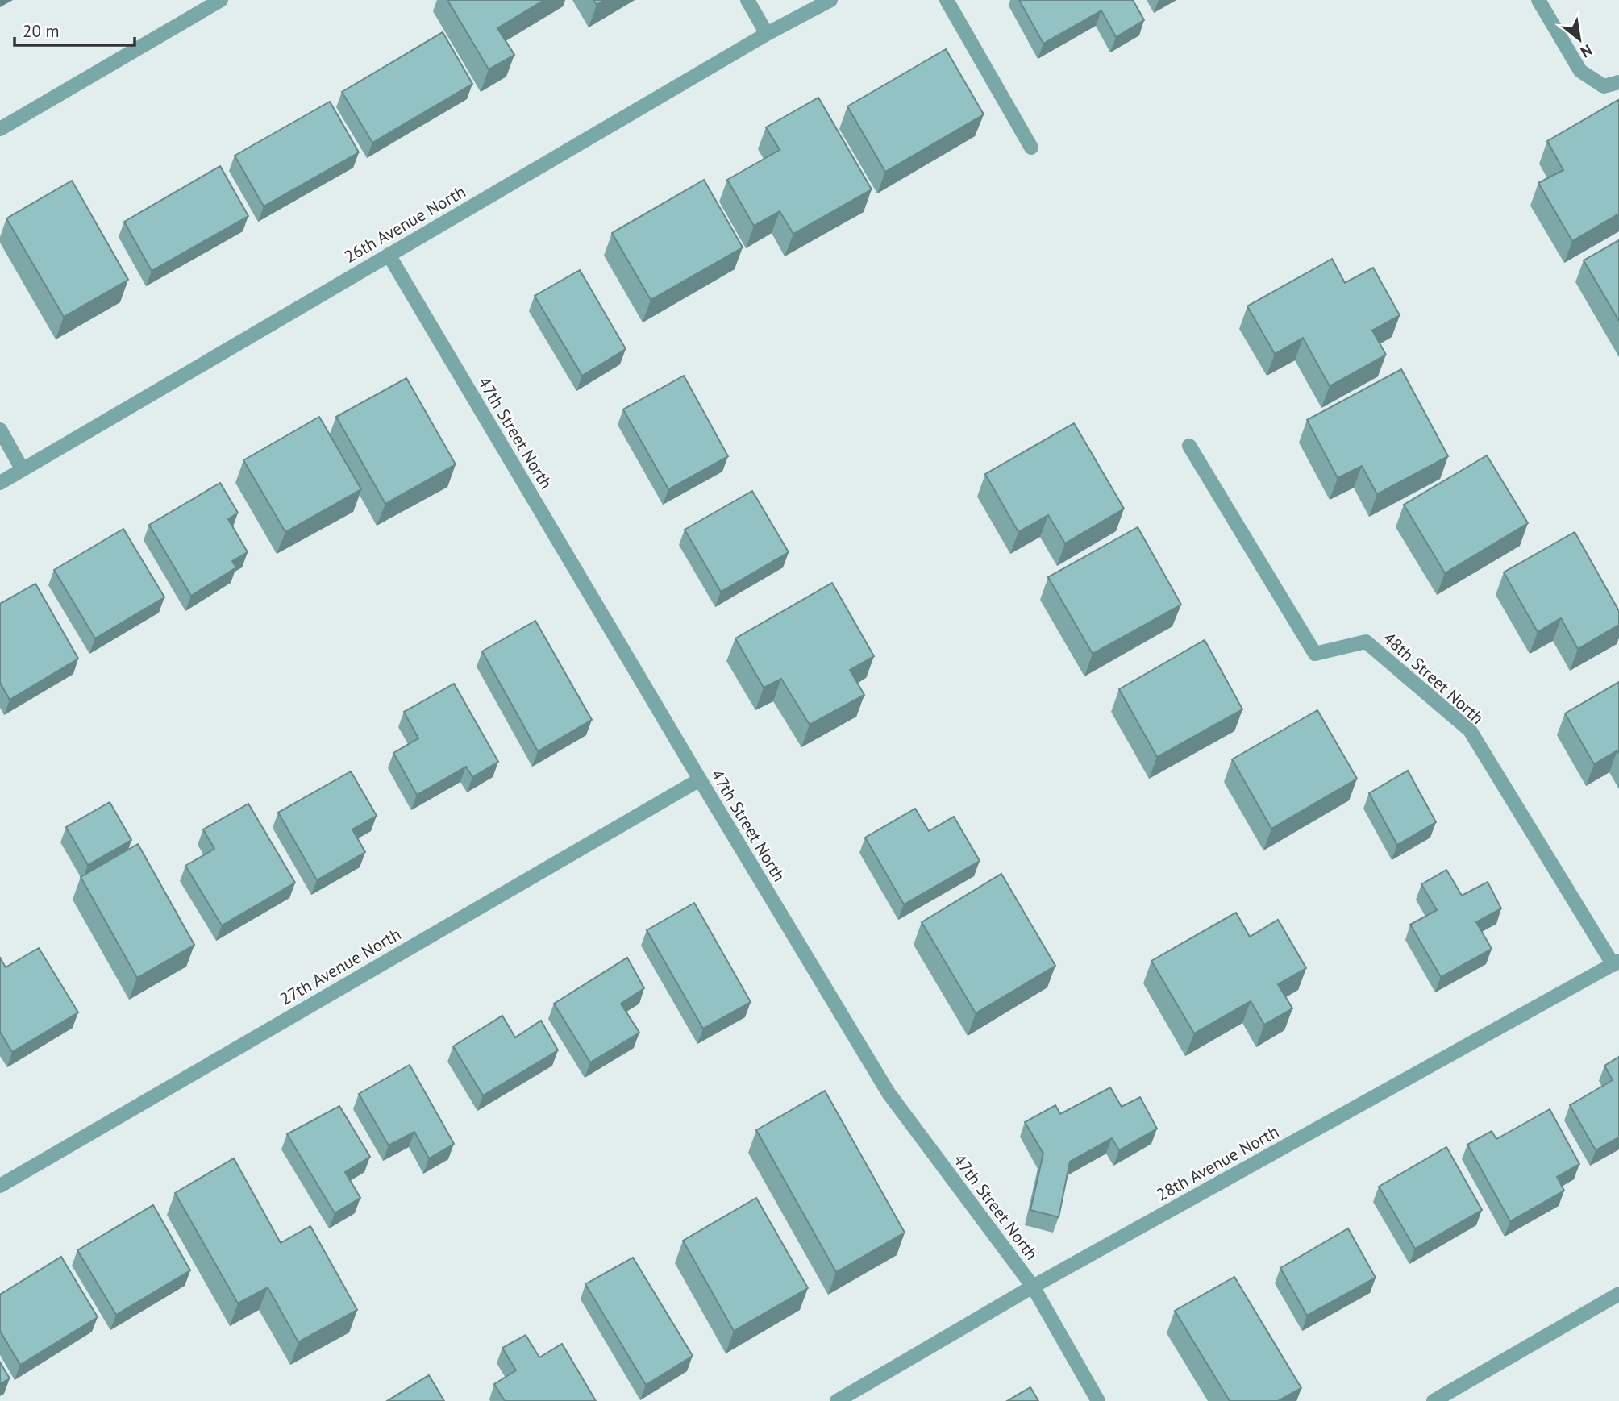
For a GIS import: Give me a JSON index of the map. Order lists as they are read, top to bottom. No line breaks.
{"streets":{"street":["26th Avenue North","47th Street North","48th Street North","27th Avenue North","28th Avenue North"]},"crossings":[["26th Avenue North","47th Street North"],["47th Street North","27th Avenue North"],["47th Street North","28th Avenue North"],["48th Street North","28th Avenue North"]],"scale_bar":"20 m","north":"bottom right"}
